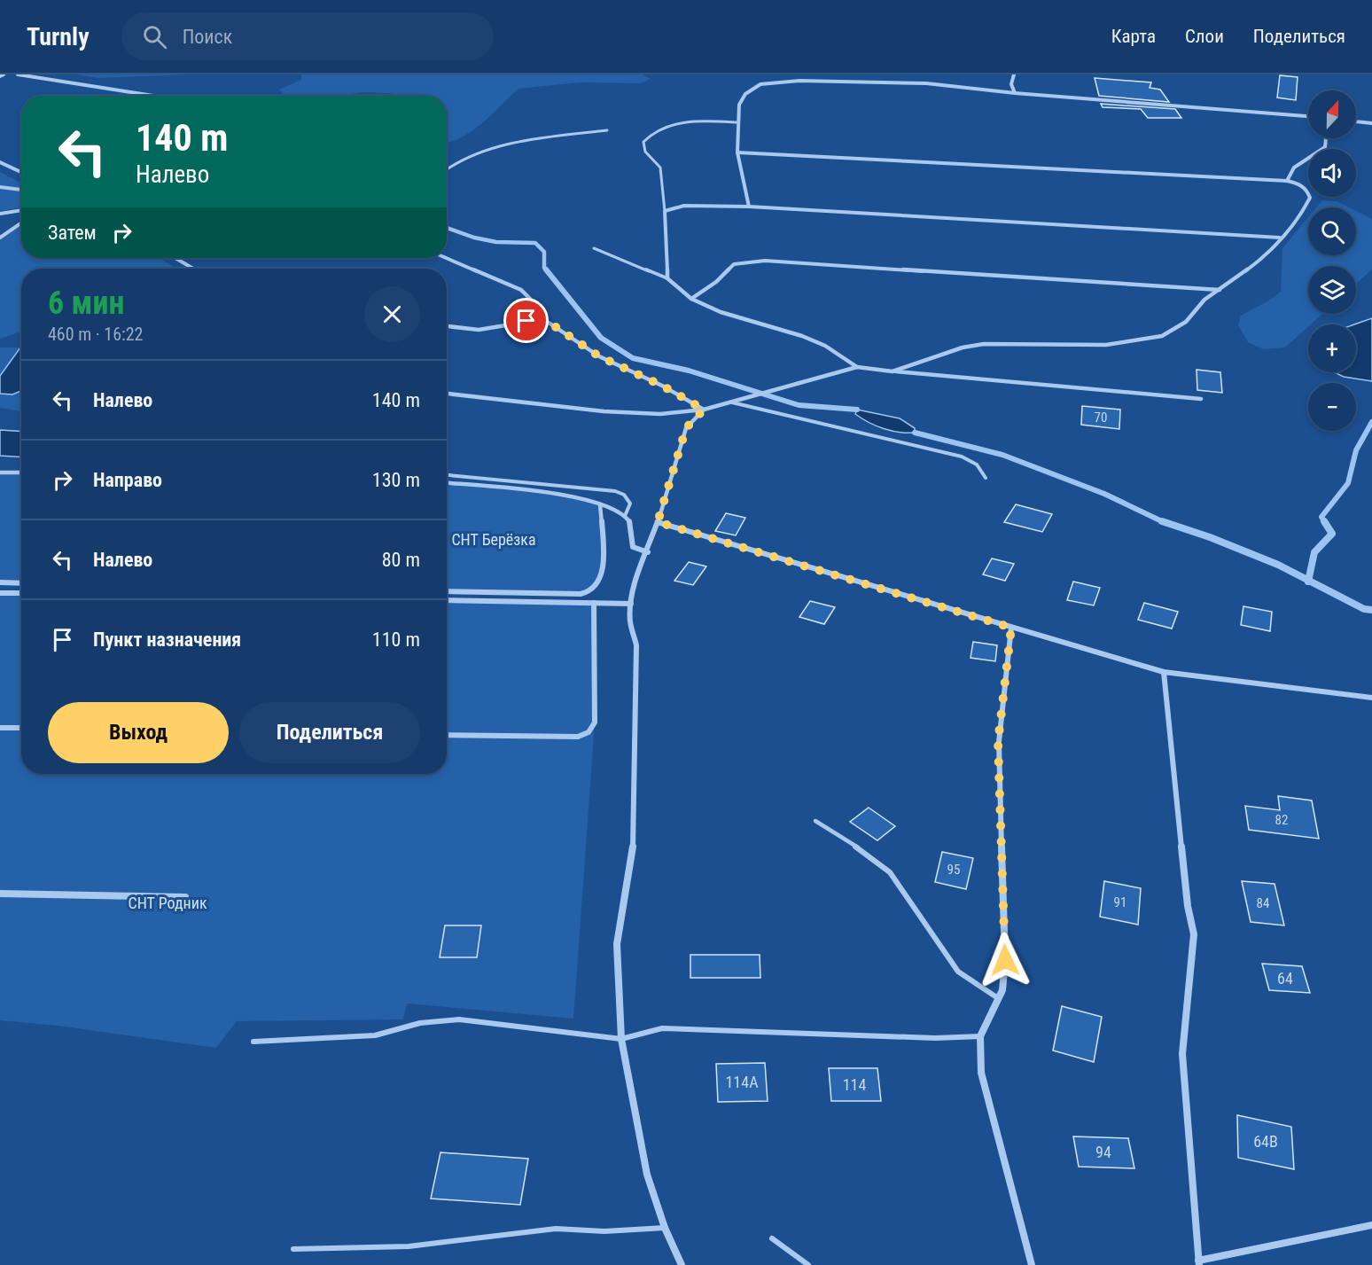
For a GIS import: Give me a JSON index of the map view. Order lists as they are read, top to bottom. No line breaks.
{"parks":["СНТ Берёзка","СНТ Родник"],"house_numbers":["70","82","95","91","84","64","114А","114","64В","94"],"north":"top","page":{"header":"Turnly","search":"Поиск","nav":["Карта","Слои","Поделиться"],"map_buttons":["+","−"],"turn":["140 m","Налево"],"then":"Затем","heading":["6 мин","460 m · 16:22"],"list":[{"name":"Налево","value":"140 m"},{"name":"Направо","value":"130 m"},{"name":"Налево","value":"80 m"},{"name":"Пункт назначения","value":"110 m"}],"buttons":["Выход","Поделиться"]}}
